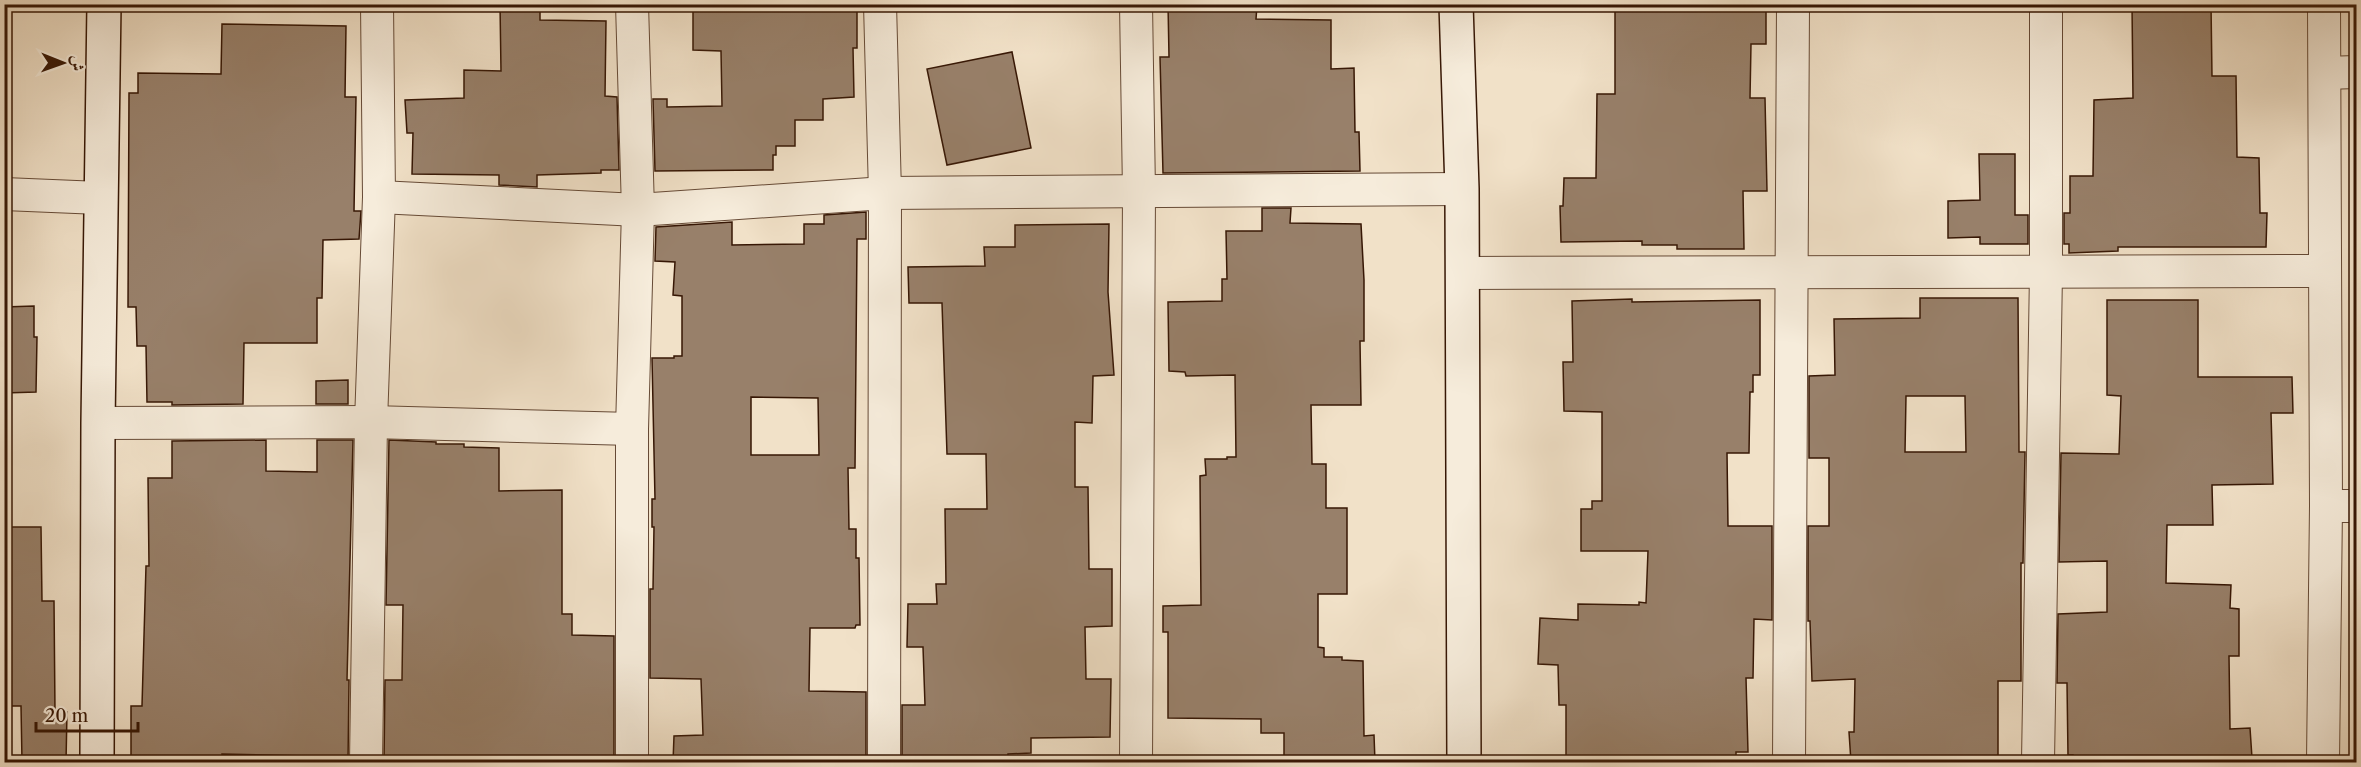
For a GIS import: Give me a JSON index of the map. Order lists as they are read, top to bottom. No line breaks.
{"scale_bar":"20 m","north":"right"}
